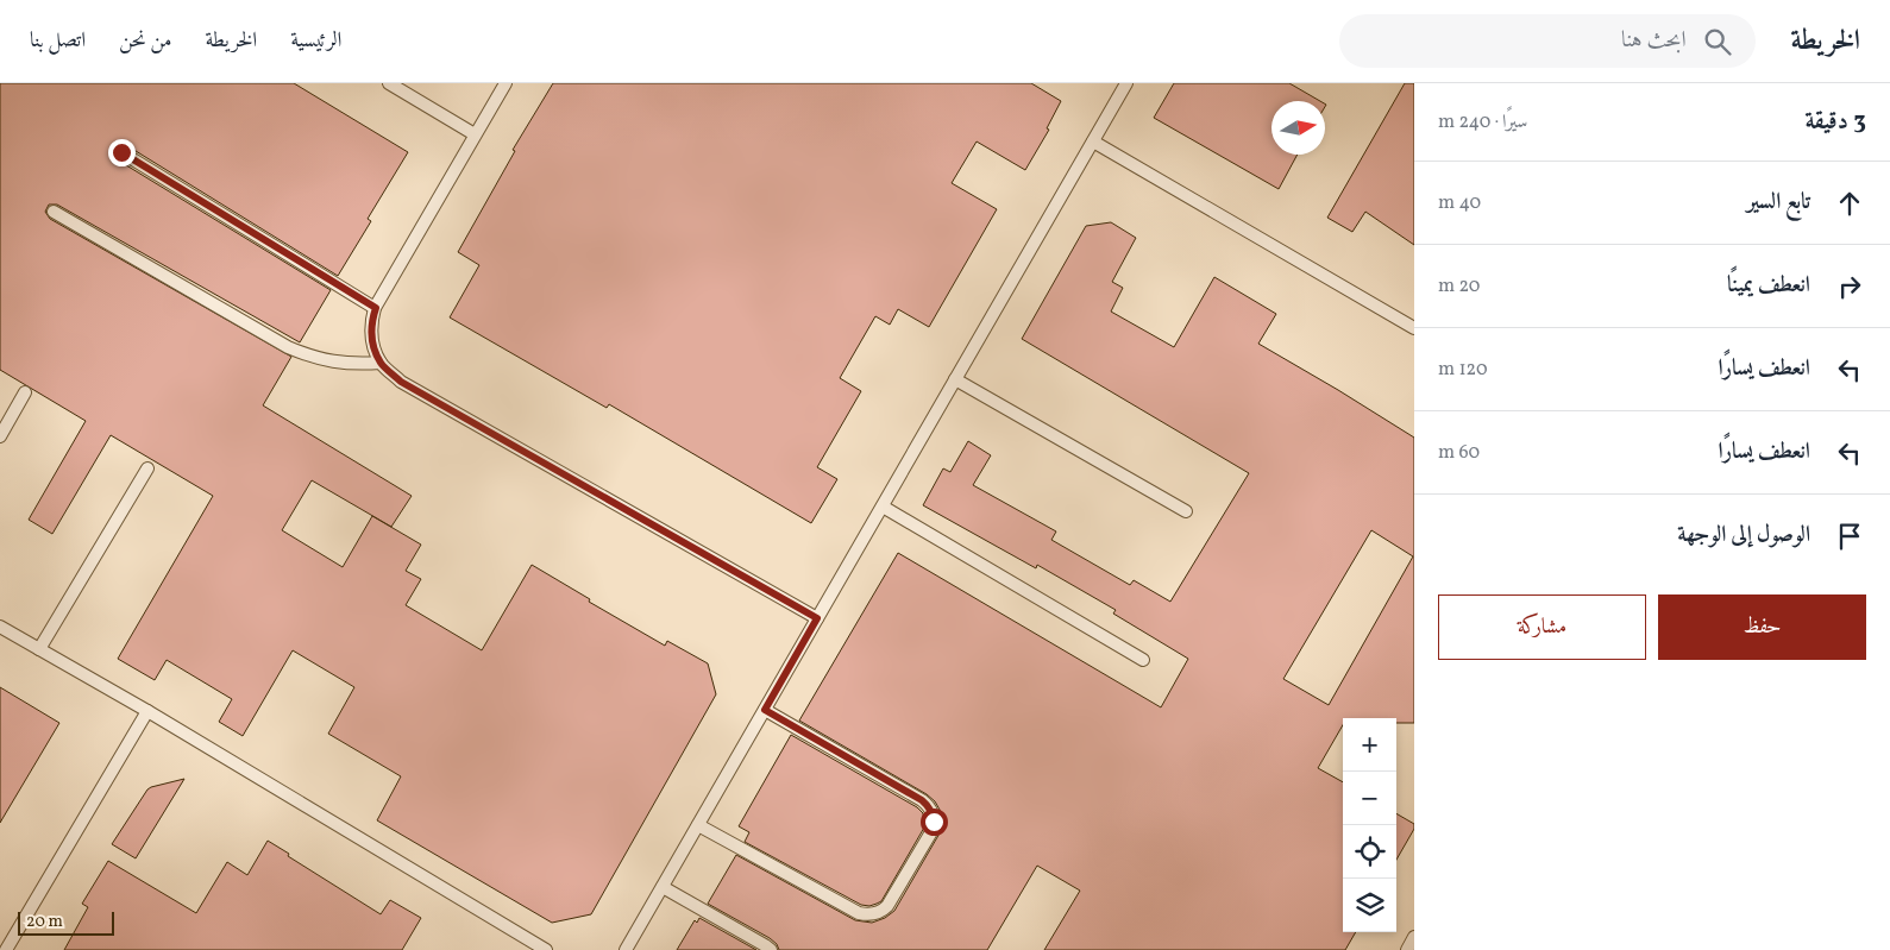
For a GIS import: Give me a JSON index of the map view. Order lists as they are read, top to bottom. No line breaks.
{"scale_bar":"20 m","north":"right","page":{"header":"الخريطة","search":"ابحث هنا","nav":["الرئيسية","الخريطة","من نحن","اتصل بنا"],"heading":["3 دقيقة","سيرًا · 240 m"],"list":[["تابع السير","40 m"],["انعطف يمينًا","20 m"],["انعطف يسارًا","120 m"],["انعطف يسارًا","60 m"],"الوصول إلى الوجهة"],"buttons":["حفظ","مشاركة"],"map_buttons":["+","−"],"scale":"20 m"}}
